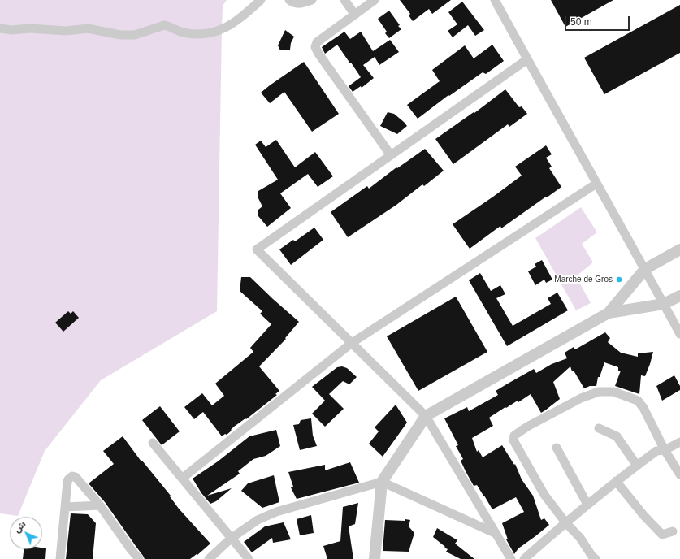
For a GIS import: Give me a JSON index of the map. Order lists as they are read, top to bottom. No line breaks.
{"places":["Marche de Gros"],"scale_bar":"50 m","north":"top left"}
